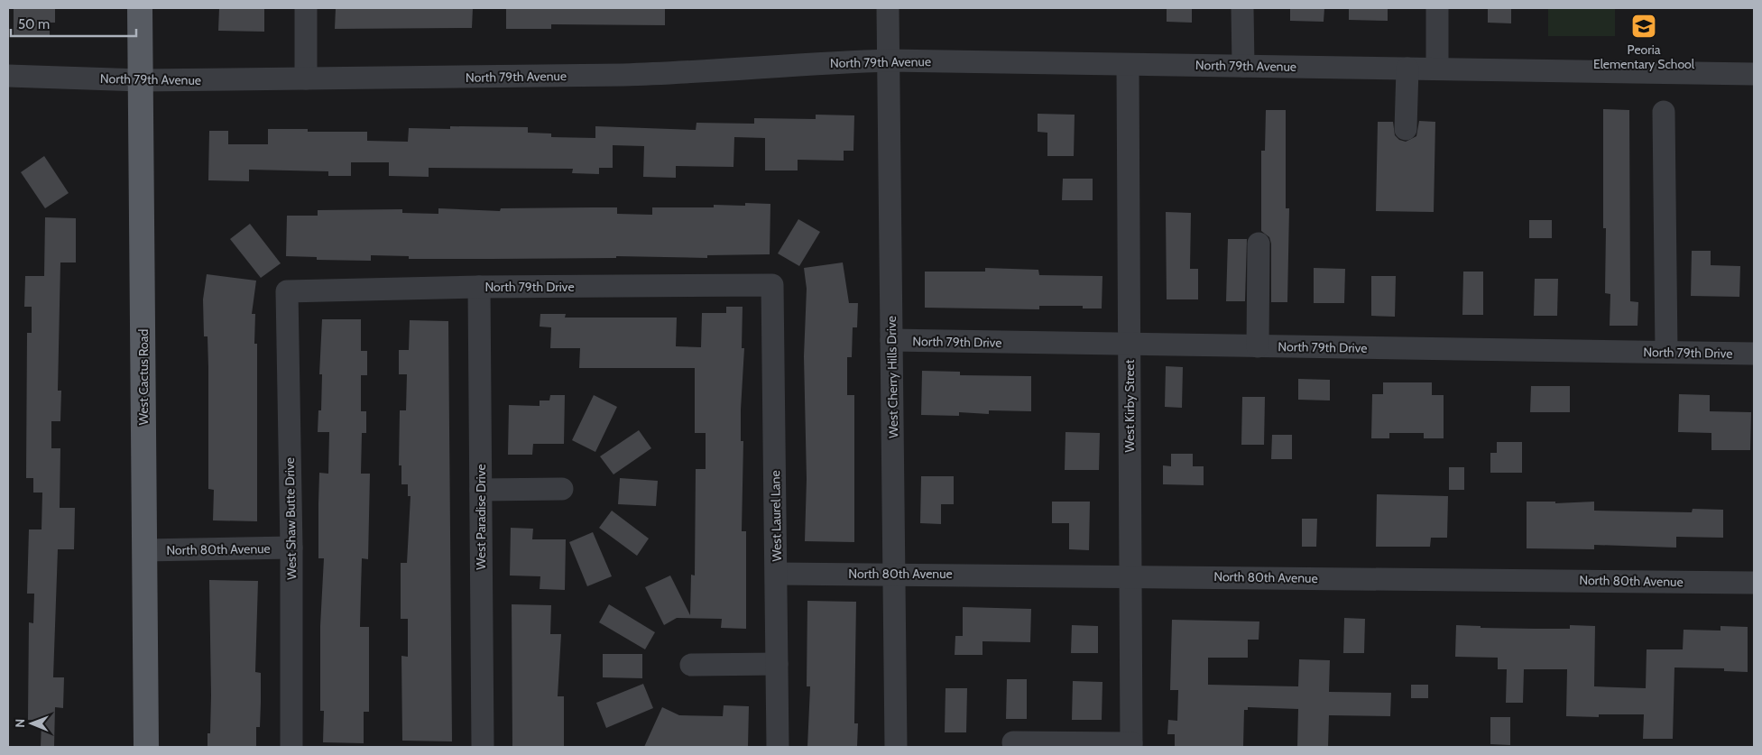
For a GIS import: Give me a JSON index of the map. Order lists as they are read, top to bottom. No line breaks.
{"streets":{"main road":["West Cactus Road"],"street":["North 79th Avenue","North 79th Drive","West Cherry Hills Drive","West Kirby Street","West Laurel Lane","West Paradise Drive","West Shaw Butte Drive","North 80th Avenue"]},"crossings":[["North 79th Avenue","West Cactus Road"],["North 79th Avenue","West Cherry Hills Drive"],["North 79th Avenue","West Kirby Street"],["North 79th Drive","West Cherry Hills Drive"],["North 79th Drive","West Kirby Street"],["North 79th Drive","West Laurel Lane"],["North 79th Drive","West Paradise Drive"],["North 79th Drive","West Shaw Butte Drive"],["West Cactus Road","North 80th Avenue"],["West Cherry Hills Drive","North 80th Avenue"],["West Kirby Street","North 80th Avenue"],["West Laurel Lane","North 80th Avenue"],["West Shaw Butte Drive","North 80th Avenue"]],"places":{"school or university":["Peoria Elementary School"]},"scale_bar":"50 m","north":"left"}
